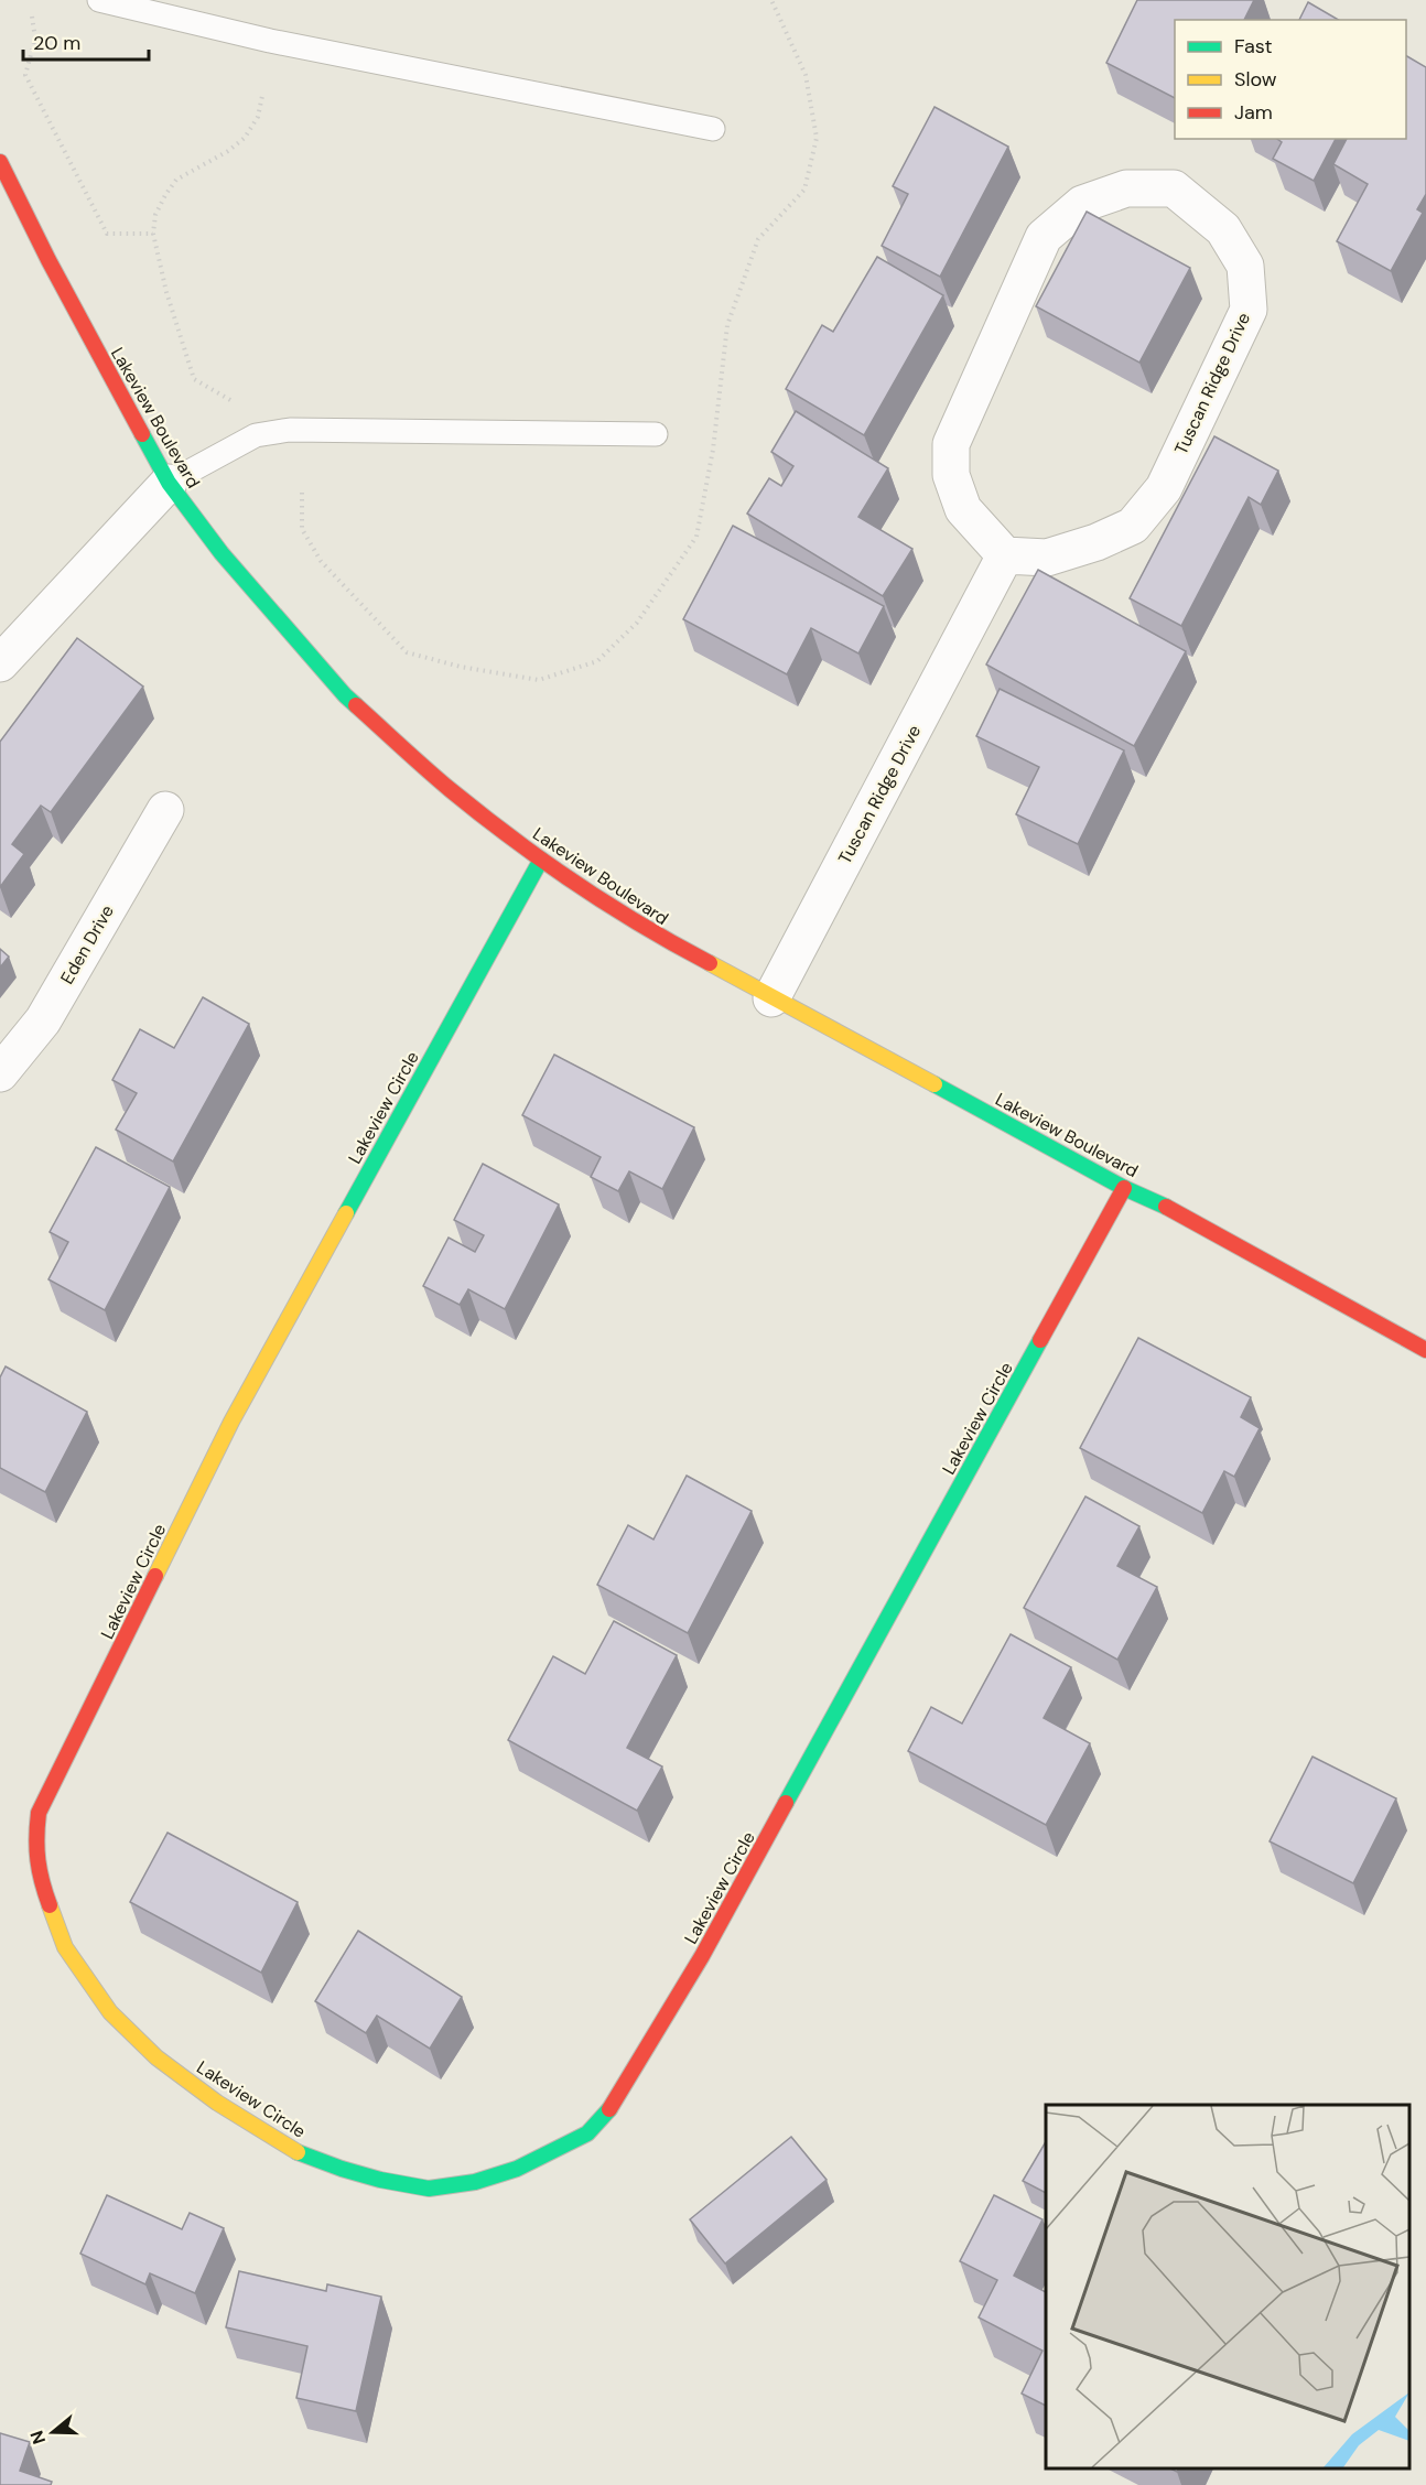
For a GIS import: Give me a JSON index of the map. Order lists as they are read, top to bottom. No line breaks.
{"streets":{"street":["Tuscan Ridge Drive","Lakeview Boulevard","Eden Drive","Lakeview Circle"]},"crossings":[["Tuscan Ridge Drive","Lakeview Boulevard"],["Lakeview Boulevard","Lakeview Circle"]],"legend":["Fast","Slow","Jam"],"scale_bar":"20 m","north":"left"}
